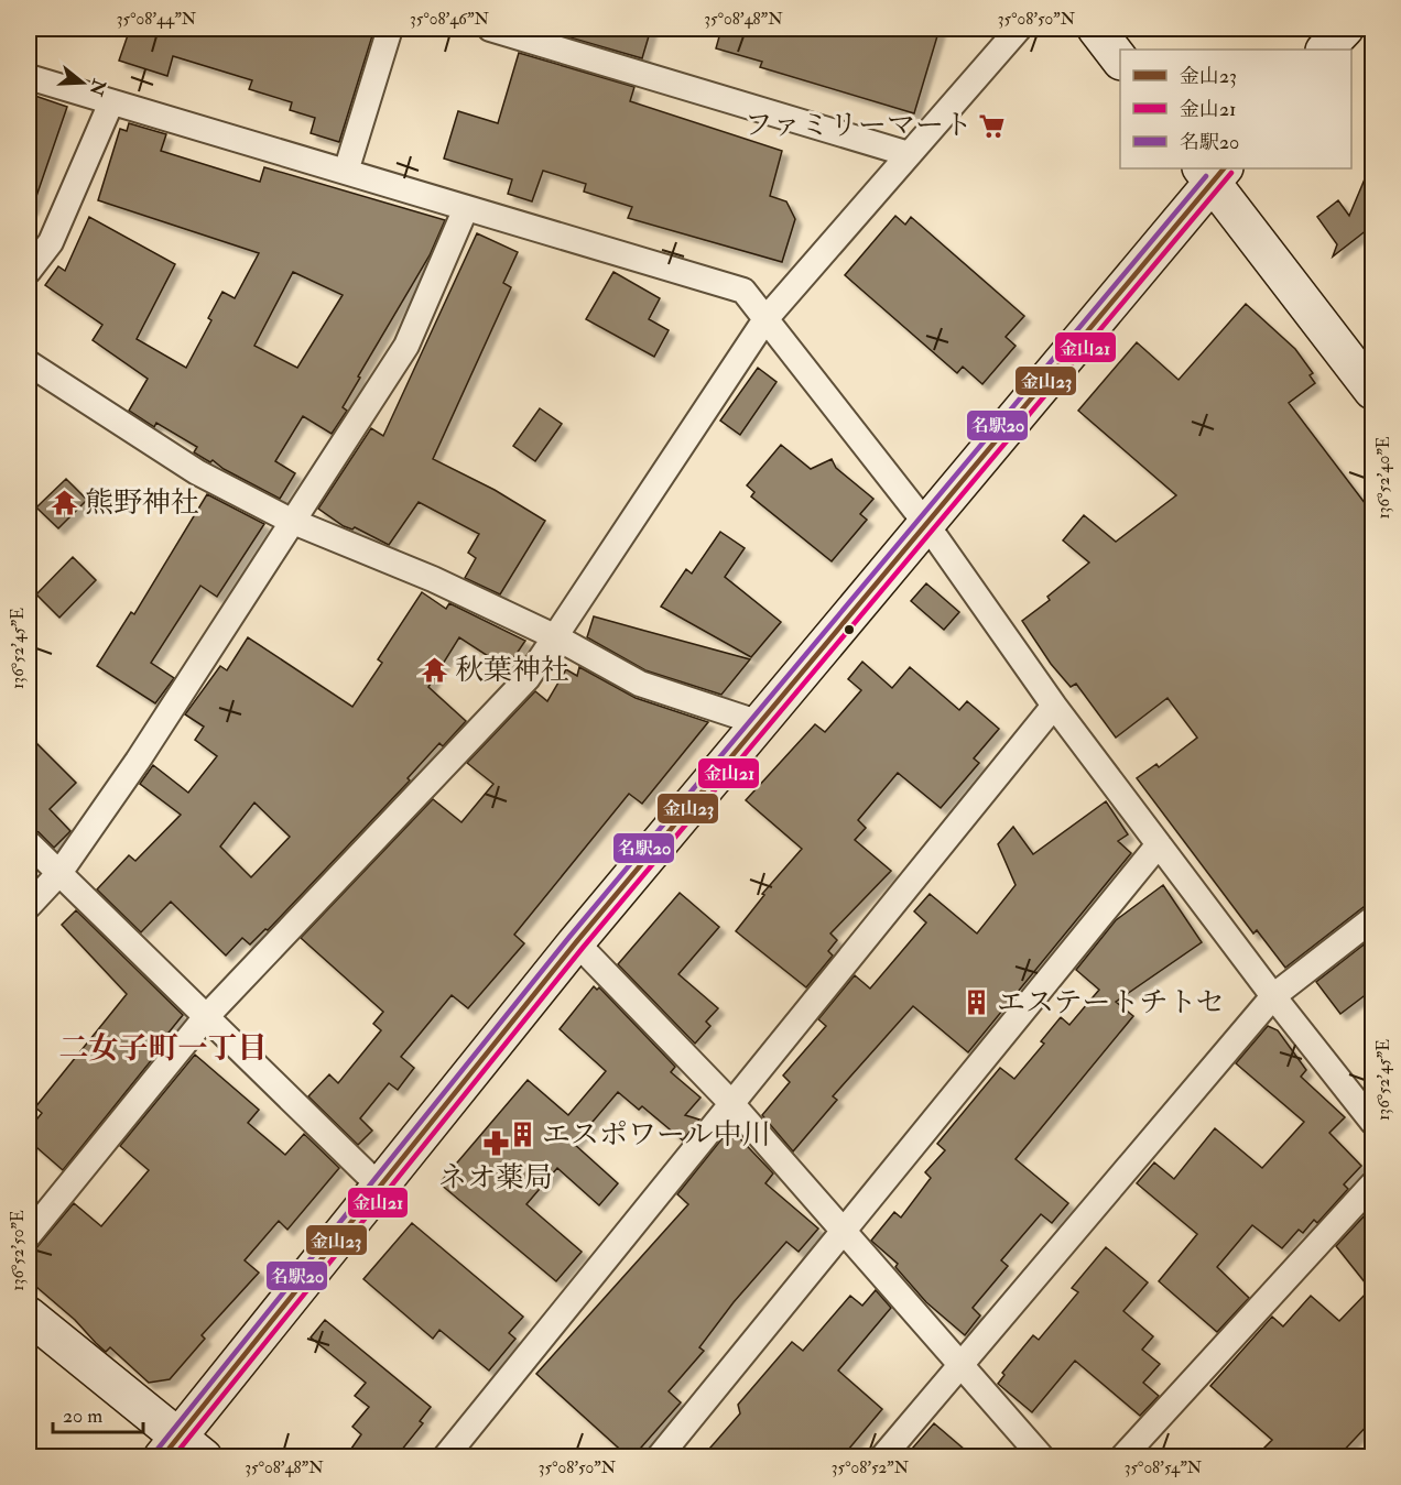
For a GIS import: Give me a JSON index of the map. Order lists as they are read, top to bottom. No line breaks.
{"districts":["二女子町一丁目"],"places":{"supermarket":["ファミリーマート"],"temple":["熊野神社","秋葉神社"],"building":["エステートチトセ","エスポワール中川"],"pharmacy":["ネオ薬局"]},"lines":["transit line 金山23","transit line 金山21","transit line 名駅20"],"legend":["金山23","金山21","名駅20"],"scale_bar":"20 m","north":"right","coordinates":["35°08'44\"N","35°08'46\"N","35°08'48\"N","35°08'50\"N","136°52'40\"E","136°52'45\"E","136°52'50\"E","35°08'52\"N","35°08'54\"N"]}
